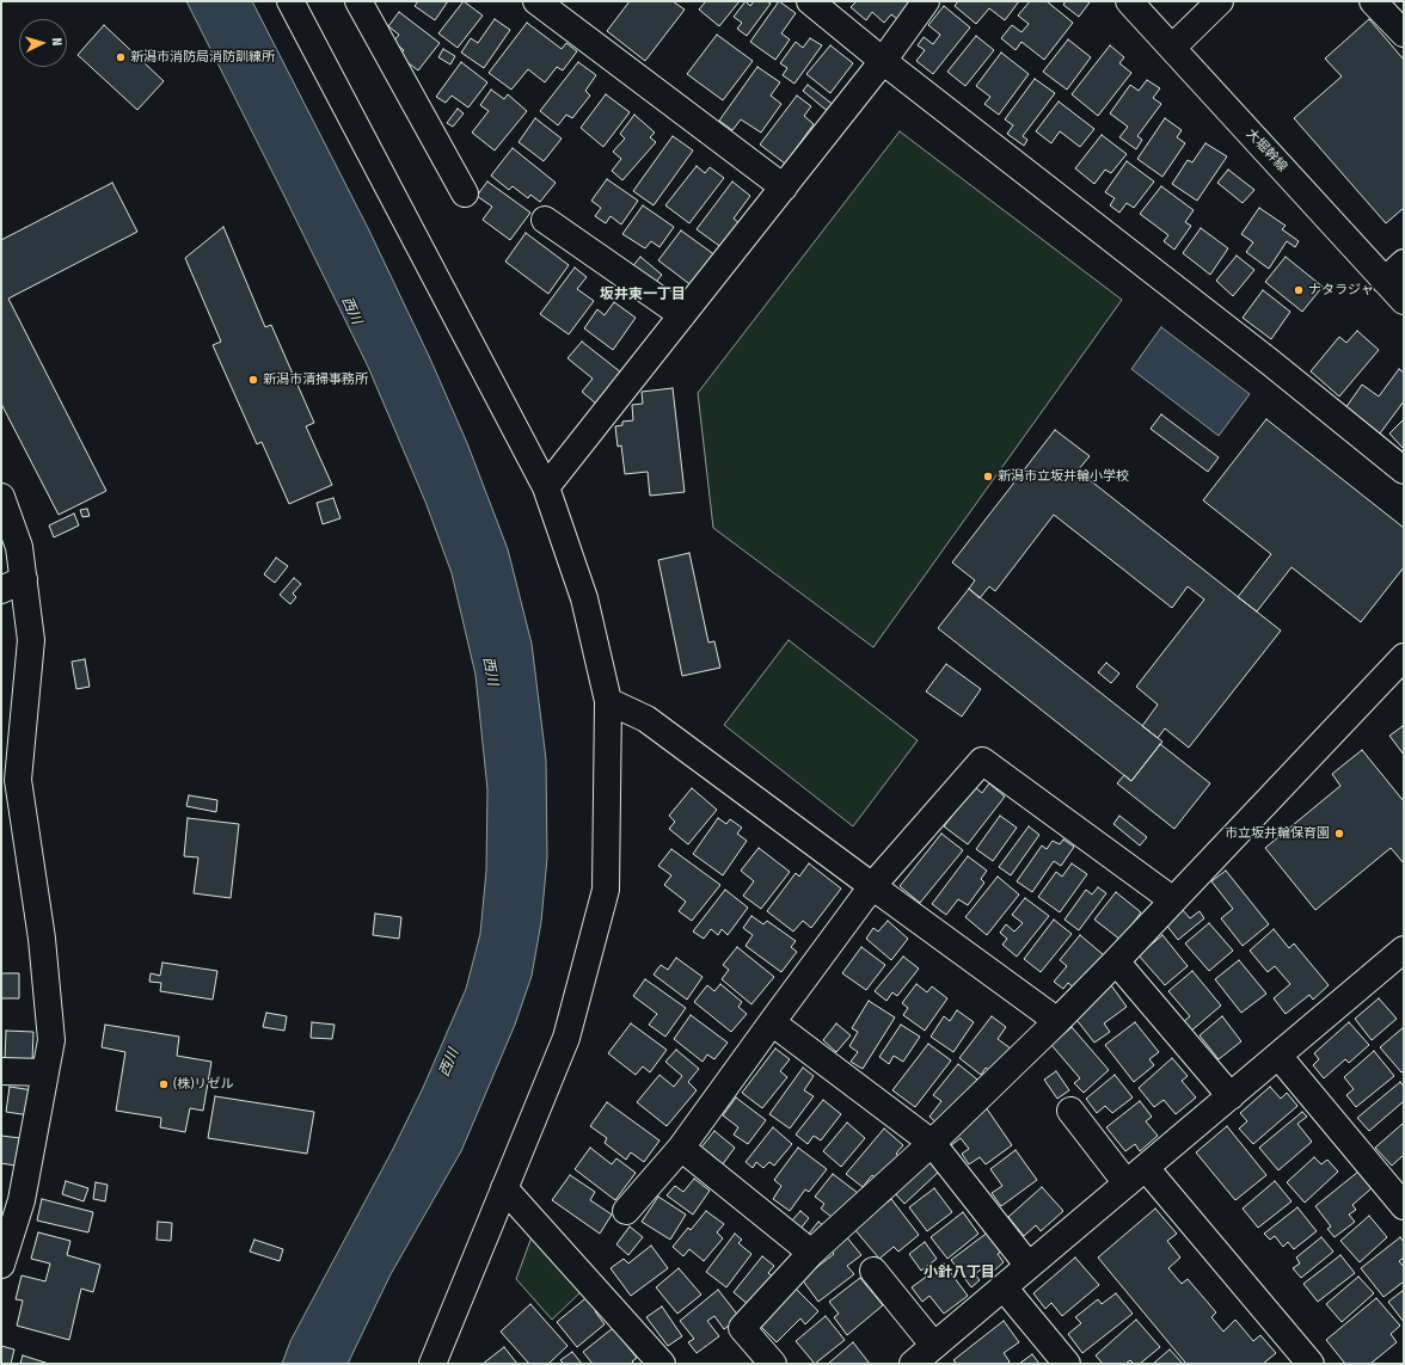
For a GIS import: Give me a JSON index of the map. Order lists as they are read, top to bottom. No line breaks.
{"streets":{"street":["大堀幹線"]},"districts":["坂井東一丁目","小針八丁目"],"water":["西川"],"places":["新潟市消防局消防訓練所","ナタラジャ","新潟市清掃事務所","新潟市立坂井輪小学校","市立坂井輪保育園","(株)リゼル"],"north":"right"}
